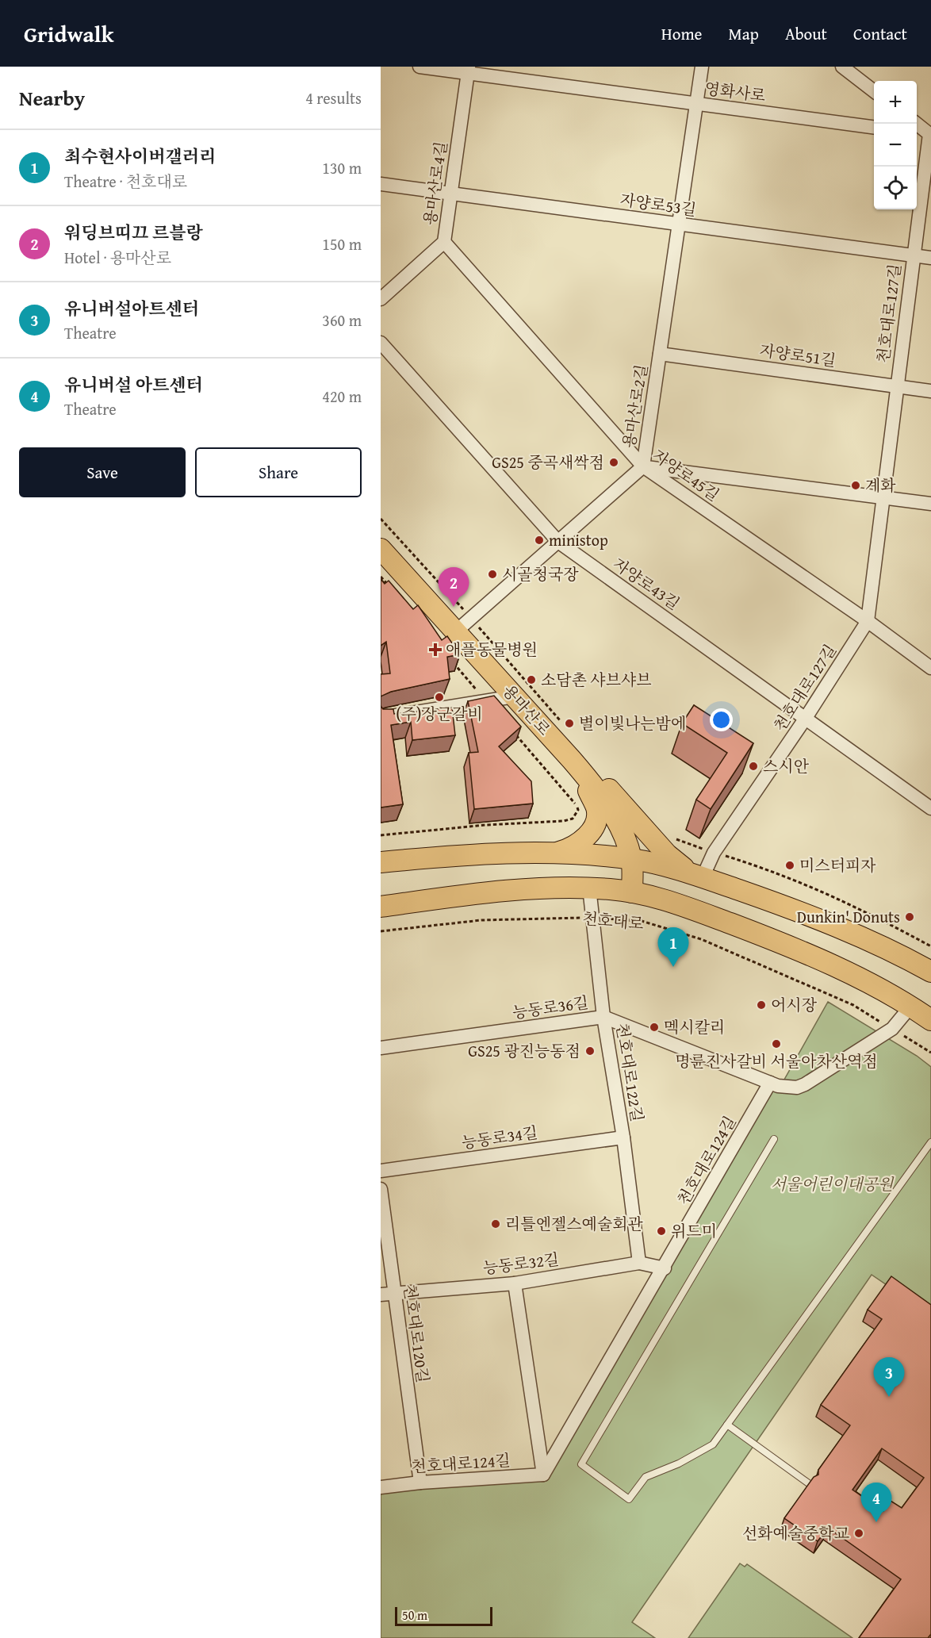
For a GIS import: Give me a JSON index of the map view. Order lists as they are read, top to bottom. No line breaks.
{"streets":{"main road":["용마산로","천호대로"],"street":["영화사로","용마산로4길","자양로53길","천호대로127길","자양로51길","용마산로2길","자양로45길","자양로43길","능동로36길","천호대로122길","능동로34길","천호대로124길","능동로32길","천호대로120길"]},"crossings":[["영화사로","용마산로4길"],["영화사로","용마산로2길"],["용마산로4길","자양로53길"],["용마산로4길","자양로45길"],["자양로53길","천호대로127길"],["자양로53길","용마산로2길"],["천호대로127길","자양로51길"],["천호대로127길","자양로45길"],["천호대로127길","자양로43길"],["자양로51길","용마산로2길"],["용마산로2길","자양로45길"],["용마산로2길","자양로43길"],["용마산로2길","용마산로"],["용마산로","천호대로"],["천호대로","천호대로122길"],["능동로36길","천호대로122길"],["능동로36길","천호대로124길"],["천호대로122길","능동로34길"],["천호대로122길","능동로32길"],["천호대로124길","능동로32길"],["천호대로124길","천호대로120길"],["능동로32길","천호대로120길"]],"parks":["서울어린이대공원"],"places":{"other":["GS25 중곡새싹점","계화","ministop","시골청국장","소담촌 샤브샤브","(주)장군갈비","별이빛나는밤에","스시안","미스터피자","Dunkin' Donuts","어시장","멕시칼리","명륜진사갈비 서울아차산역점","GS25 광진능동점","리틀엔젤스예술회관","위드미","선화예술중학교"],"health":["애플동물병원"]},"scale_bar":"50 m","page":{"header":"Gridwalk","nav":["Home","Map","About","Contact"],"heading":["Nearby","4 results"],"map_buttons":["+","−"],"list":[{"mark":"1","name":"최수현사이버갤러리","note":"Theatre · 천호대로","value":"130 m"},{"mark":"2","name":"워딩브띠끄 르블랑","note":"Hotel · 용마산로","value":"150 m"},{"mark":"3","name":"유니버설아트센터","note":"Theatre","value":"360 m"},{"mark":"4","name":"유니버설 아트센터","note":"Theatre","value":"420 m"}],"buttons":["Save","Share"],"pins":["2","1","3","4"],"scale":"50 m"}}
